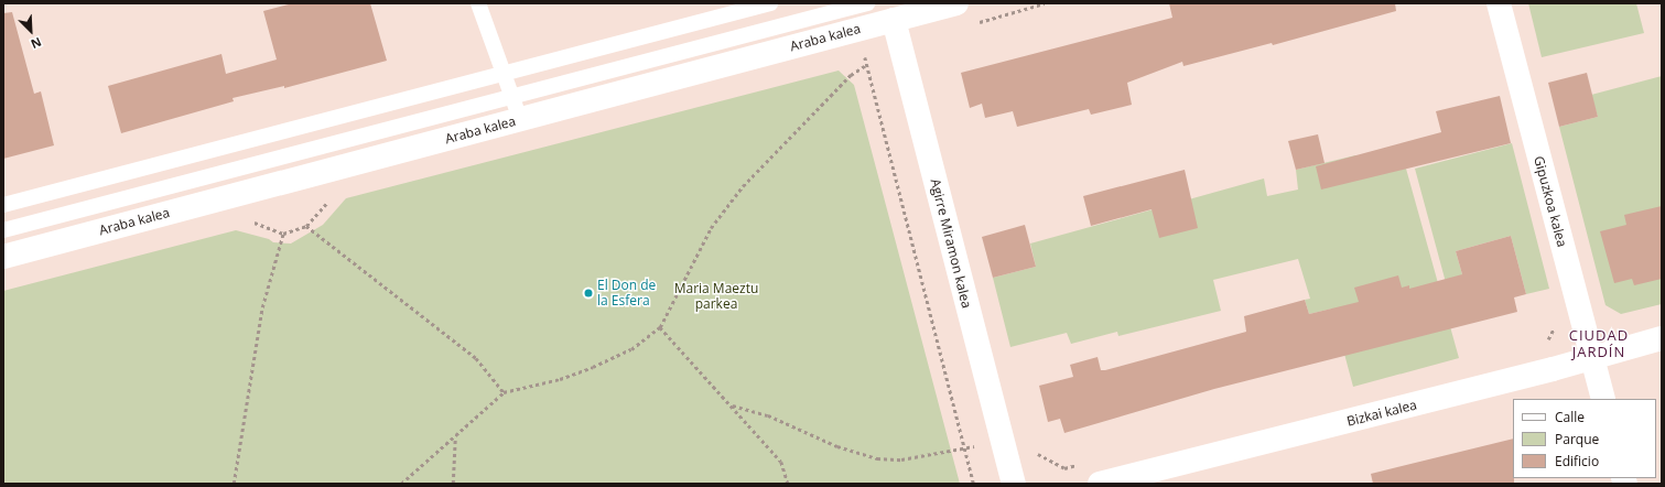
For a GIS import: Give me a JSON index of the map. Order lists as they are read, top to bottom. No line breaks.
{"streets":{"street":["Araba kalea","Gipuzkoa kalea","Agirre Miramon kalea","Bizkai kalea"]},"crossings":[["Araba kalea","Agirre Miramon kalea"],["Gipuzkoa kalea","Bizkai kalea"]],"districts":["CIUDAD JARDÍN"],"parks":["Maria Maeztu parkea"],"places":["El Don de la Esfera"],"legend":["Calle","Parque","Edificio"],"north":"bottom right"}
